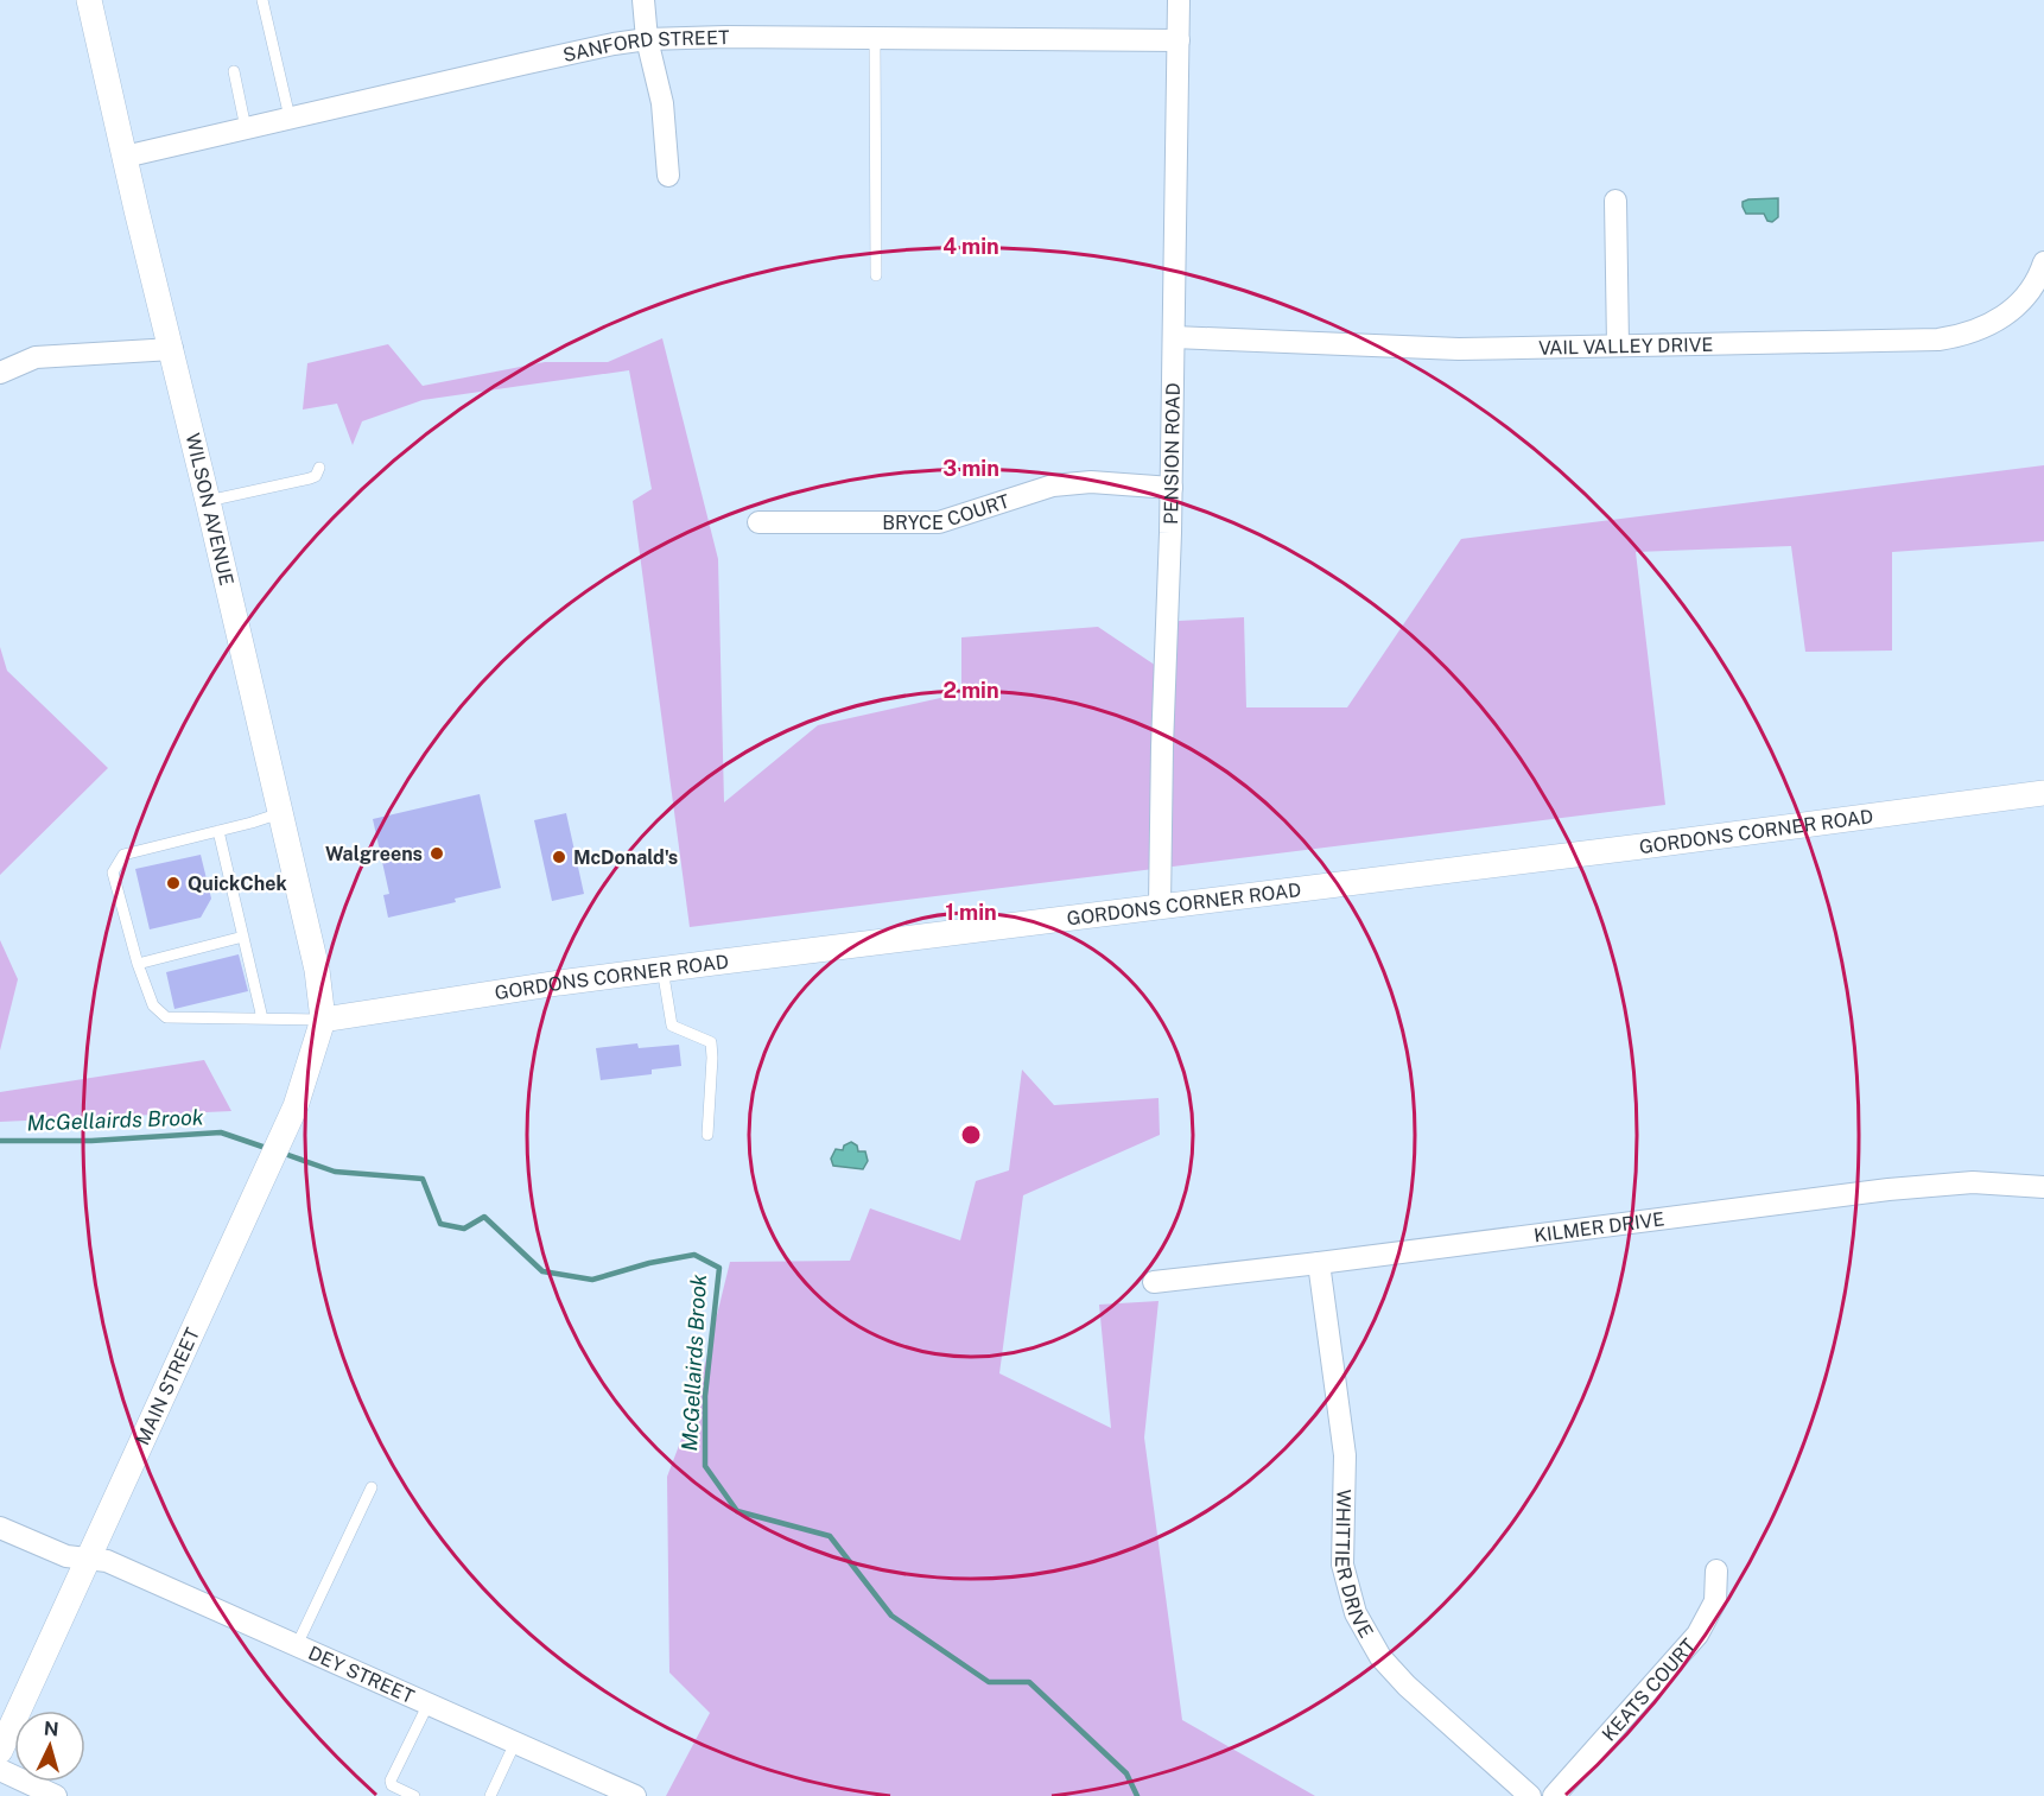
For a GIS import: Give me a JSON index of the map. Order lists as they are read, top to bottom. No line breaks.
{"streets":{"street":["SANFORD STREET","VAIL VALLEY DRIVE","PENSION ROAD","WILSON AVENUE","BRYCE COURT","GORDONS CORNER ROAD","KILMER DRIVE","MAIN STREET","WHITTIER DRIVE","DEY STREET","KEATS COURT"]},"crossings":[["SANFORD STREET","PENSION ROAD"],["SANFORD STREET","WILSON AVENUE"],["VAIL VALLEY DRIVE","PENSION ROAD"],["PENSION ROAD","BRYCE COURT"],["PENSION ROAD","GORDONS CORNER ROAD"],["WILSON AVENUE","GORDONS CORNER ROAD"],["WILSON AVENUE","MAIN STREET"],["GORDONS CORNER ROAD","MAIN STREET"],["KILMER DRIVE","WHITTIER DRIVE"],["MAIN STREET","DEY STREET"]],"water":["McGellairds Brook"],"places":["Walgreens","McDonald's","QuickChek"],"north":"top","rings":["4 min","3 min","2 min","1 min"]}
